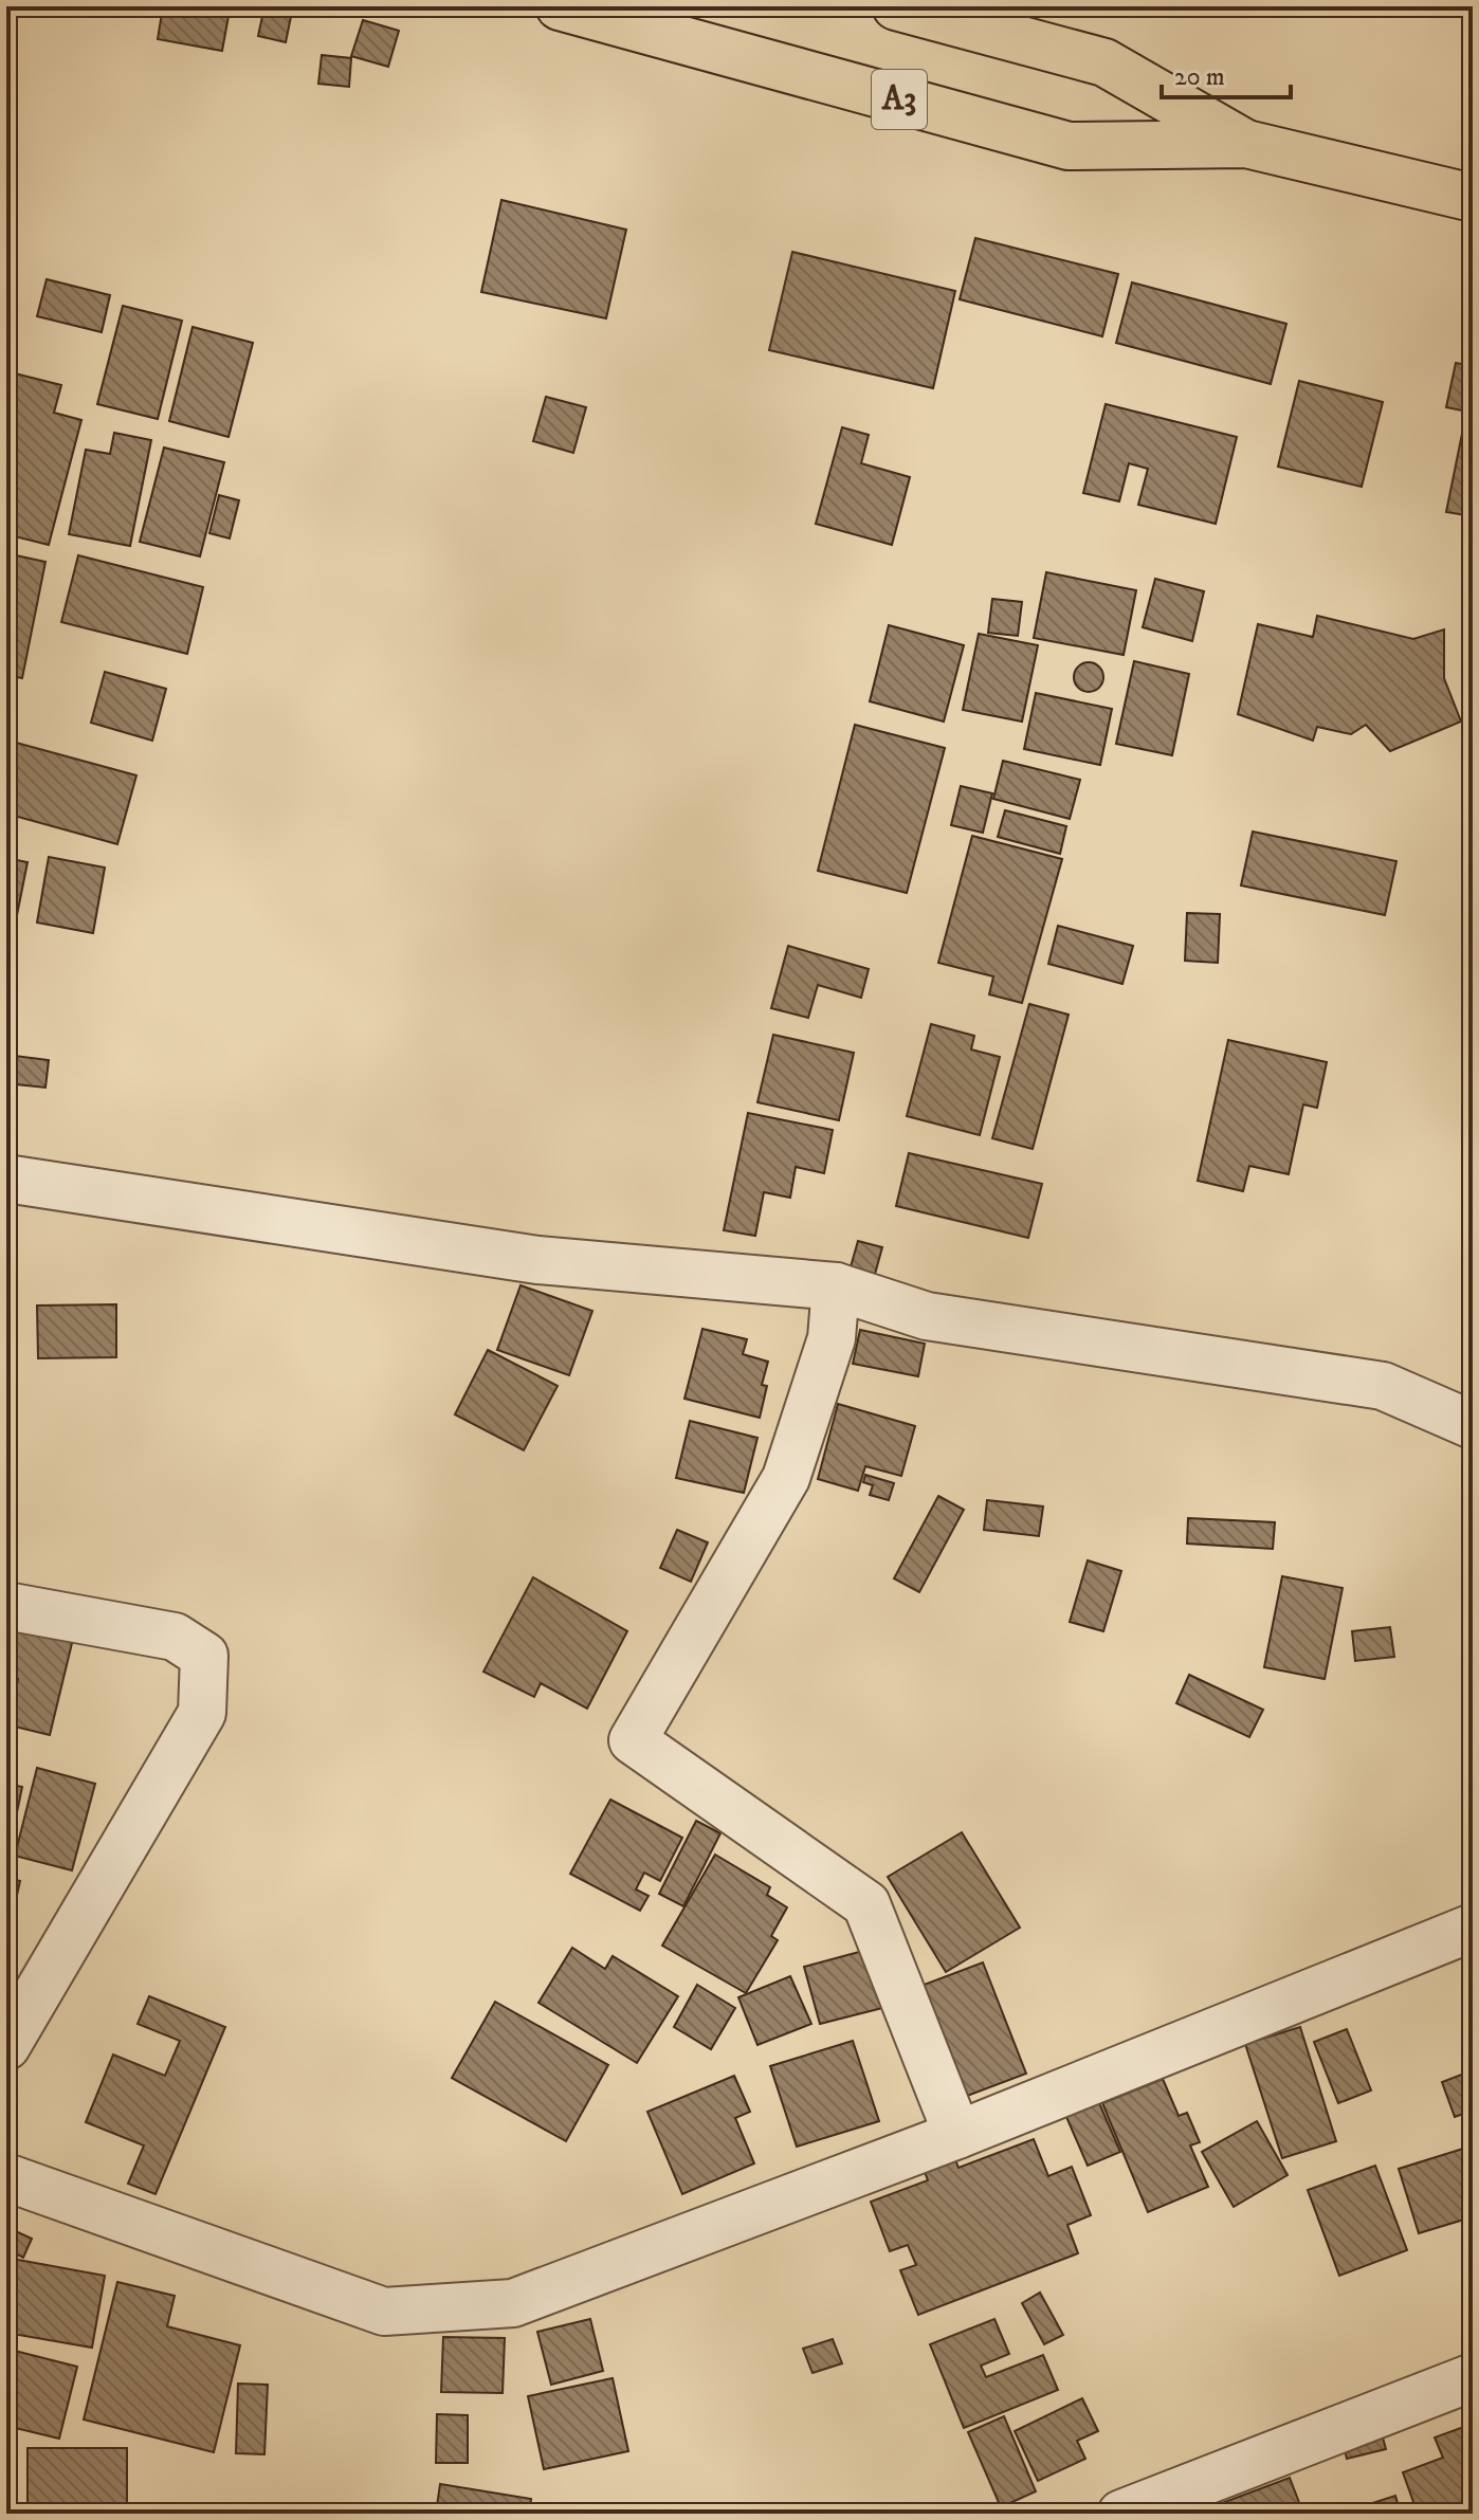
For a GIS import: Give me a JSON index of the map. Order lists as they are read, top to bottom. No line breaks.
{"streets":{"highway":["A3"]},"scale_bar":"20 m"}
